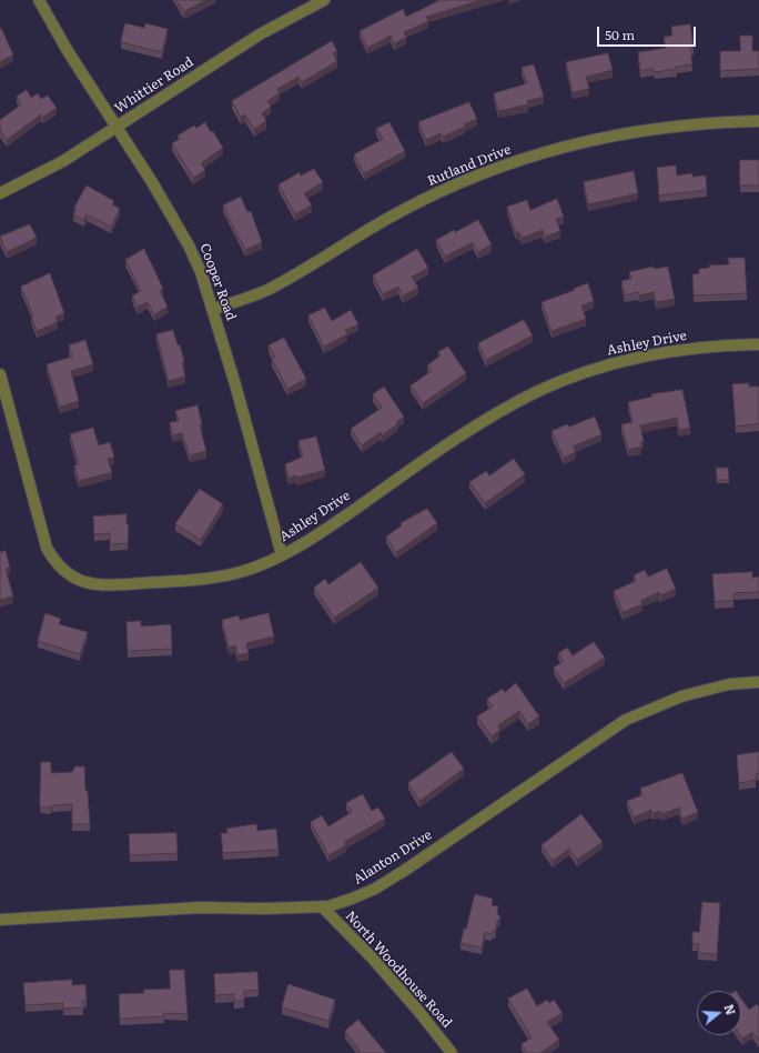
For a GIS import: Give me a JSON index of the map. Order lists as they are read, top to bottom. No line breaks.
{"streets":{"street":["Whittier Road","Rutland Drive","Cooper Road","Ashley Drive","Alanton Drive","North Woodhouse Road"]},"crossings":[["Whittier Road","Cooper Road"],["Rutland Drive","Cooper Road"],["Cooper Road","Ashley Drive"],["Alanton Drive","North Woodhouse Road"]],"scale_bar":"50 m","north":"right"}
